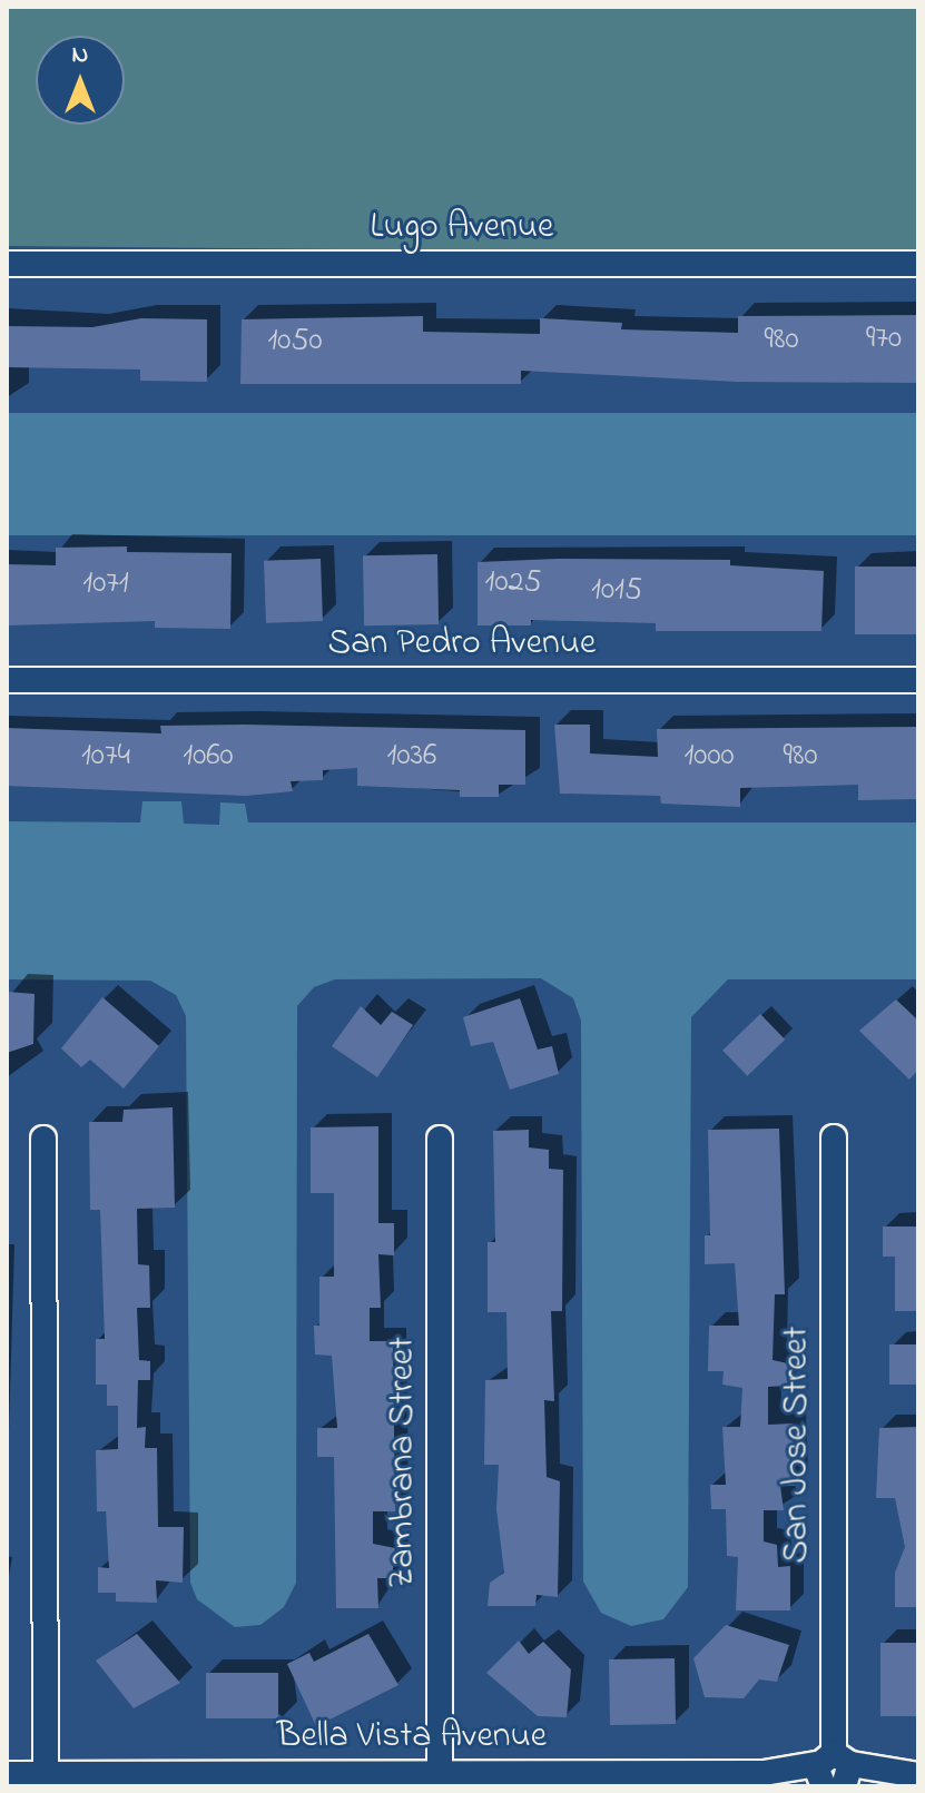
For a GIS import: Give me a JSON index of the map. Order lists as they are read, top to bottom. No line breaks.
{"streets":{"street":["Lugo Avenue","San Pedro Avenue","San Jose Street","Zambrana Street","Bella Vista Avenue"]},"crossings":[["San Jose Street","Bella Vista Avenue"],["Zambrana Street","Bella Vista Avenue"]],"house_numbers":["970","980","1050","1025","1071","1015","1074","1060","1036","1000","980"],"north":"top"}
